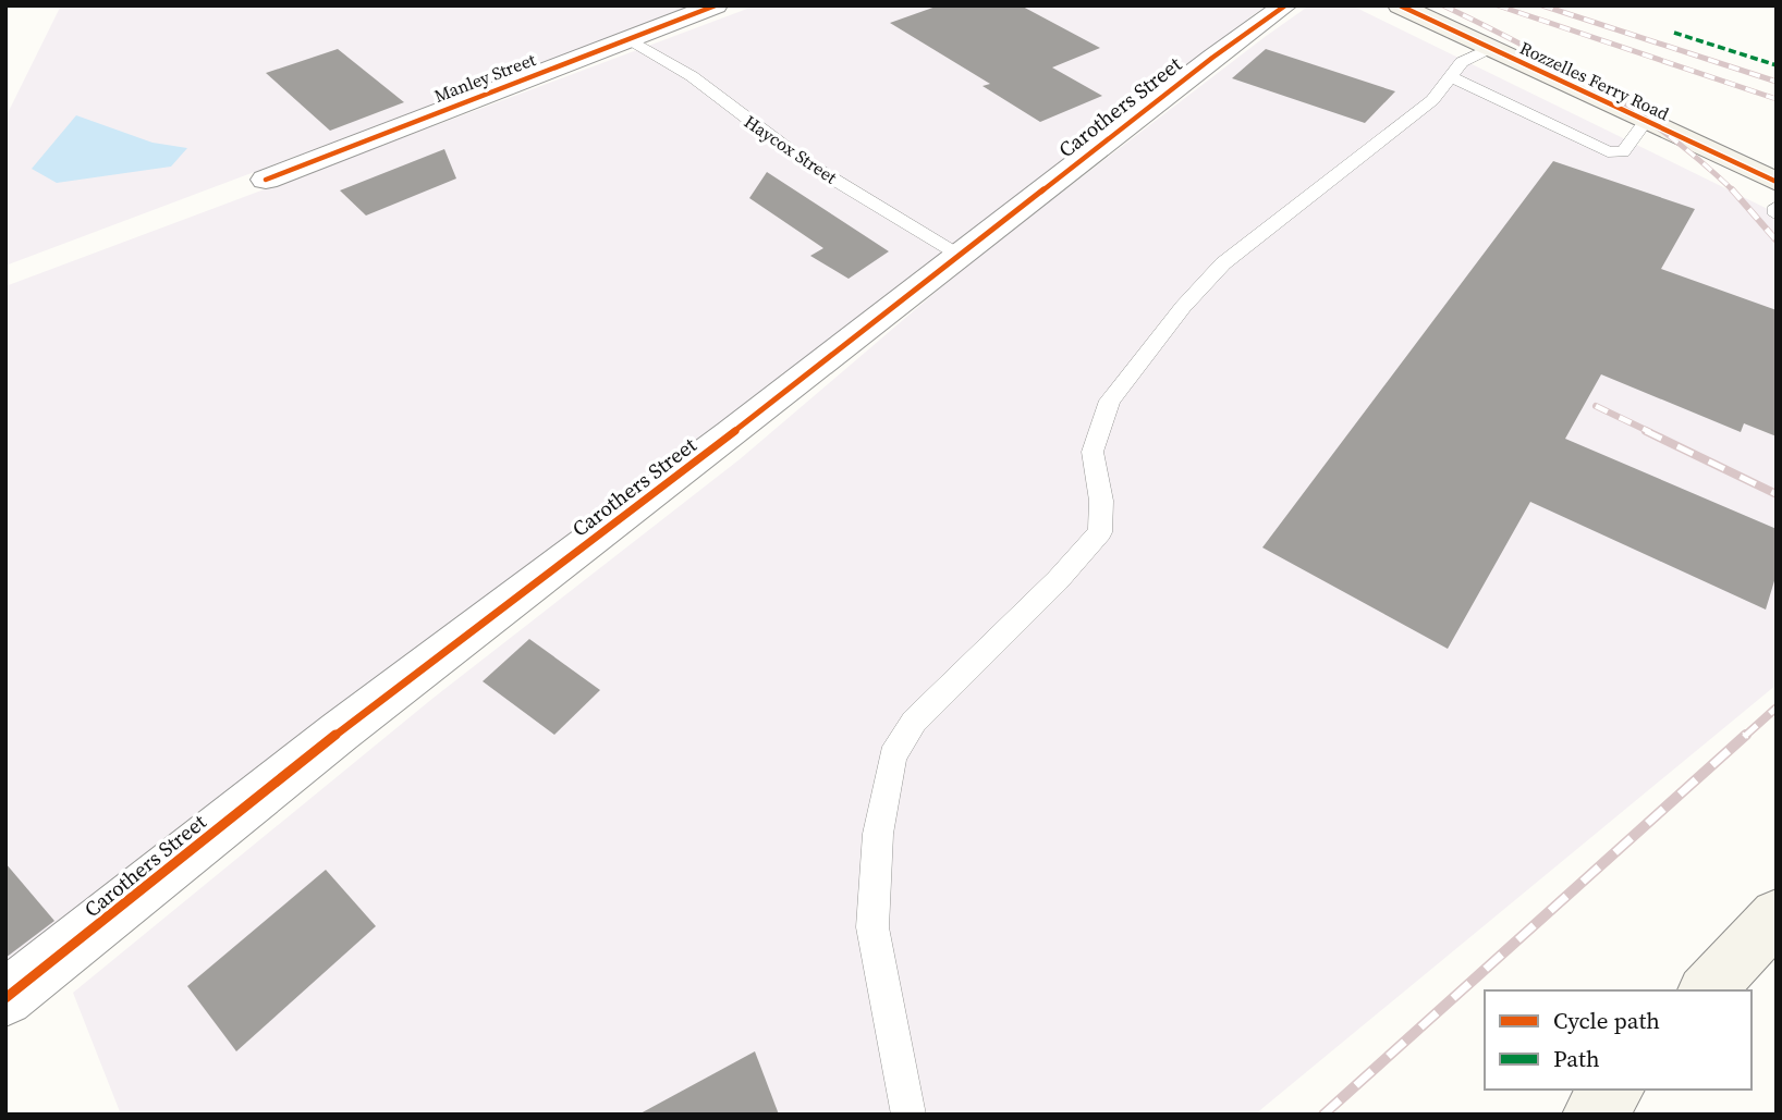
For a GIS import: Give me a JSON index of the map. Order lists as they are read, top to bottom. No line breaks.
{"streets":{"street":["Manley Street","Rozzelles Ferry Road","Carothers Street"],"lane":["Haycox Street"]},"crossings":[["Manley Street","Haycox Street"],["Carothers Street","Haycox Street"]],"legend":["Cycle path","Path"]}
